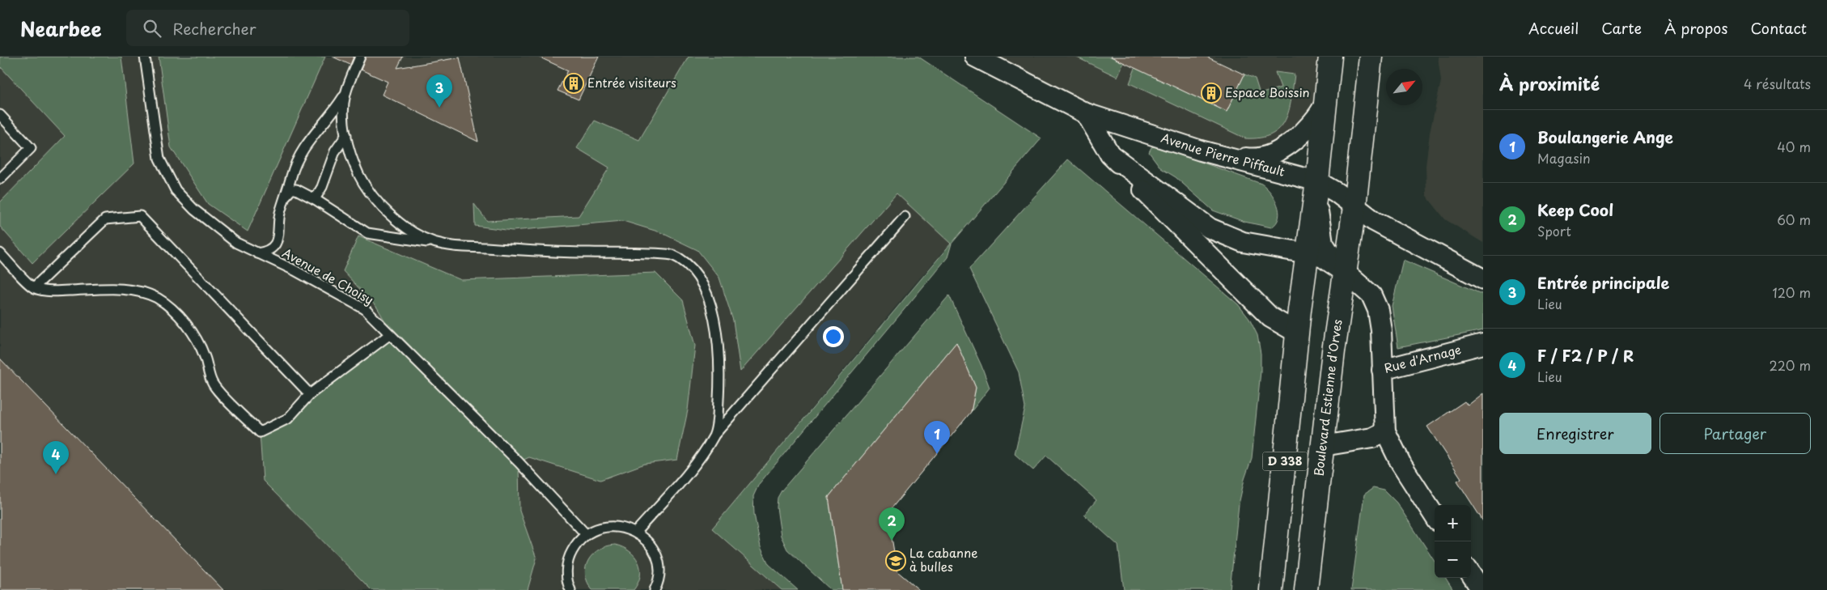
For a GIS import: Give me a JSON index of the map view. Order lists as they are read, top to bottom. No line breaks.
{"streets":{"main road":["Boulevard Estienne d'Orves","D 338"],"street":["Avenue Pierre Piffault","Rue d'Arnage"],"lane":["Avenue de Choisy"]},"crossings":[["Avenue Pierre Piffault","Boulevard Estienne d'Orves"],["Avenue Pierre Piffault","D 338"],["Rue d'Arnage","Boulevard Estienne d'Orves"],["Rue d'Arnage","D 338"],["Boulevard Estienne d'Orves","D 338"]],"places":{"building":["Entrée visiteurs","Espace Boissin"],"school or university":["La cabanne à bulles"]},"north":"top right","page":{"header":"Nearbee","search":"Rechercher","nav":["Accueil","Carte","À propos","Contact"],"heading":["À proximité","4 résultats"],"pins":["3","1","4","2"],"list":[{"mark":"1","name":"Boulangerie Ange","note":"Magasin","value":"40 m"},{"mark":"2","name":"Keep Cool","note":"Sport","value":"60 m"},{"mark":"3","name":"Entrée principale","note":"Lieu","value":"120 m"},{"mark":"4","name":"F / F2 / P / R","note":"Lieu","value":"220 m"}],"buttons":["Enregistrer","Partager"],"map_buttons":["+","−"]}}
